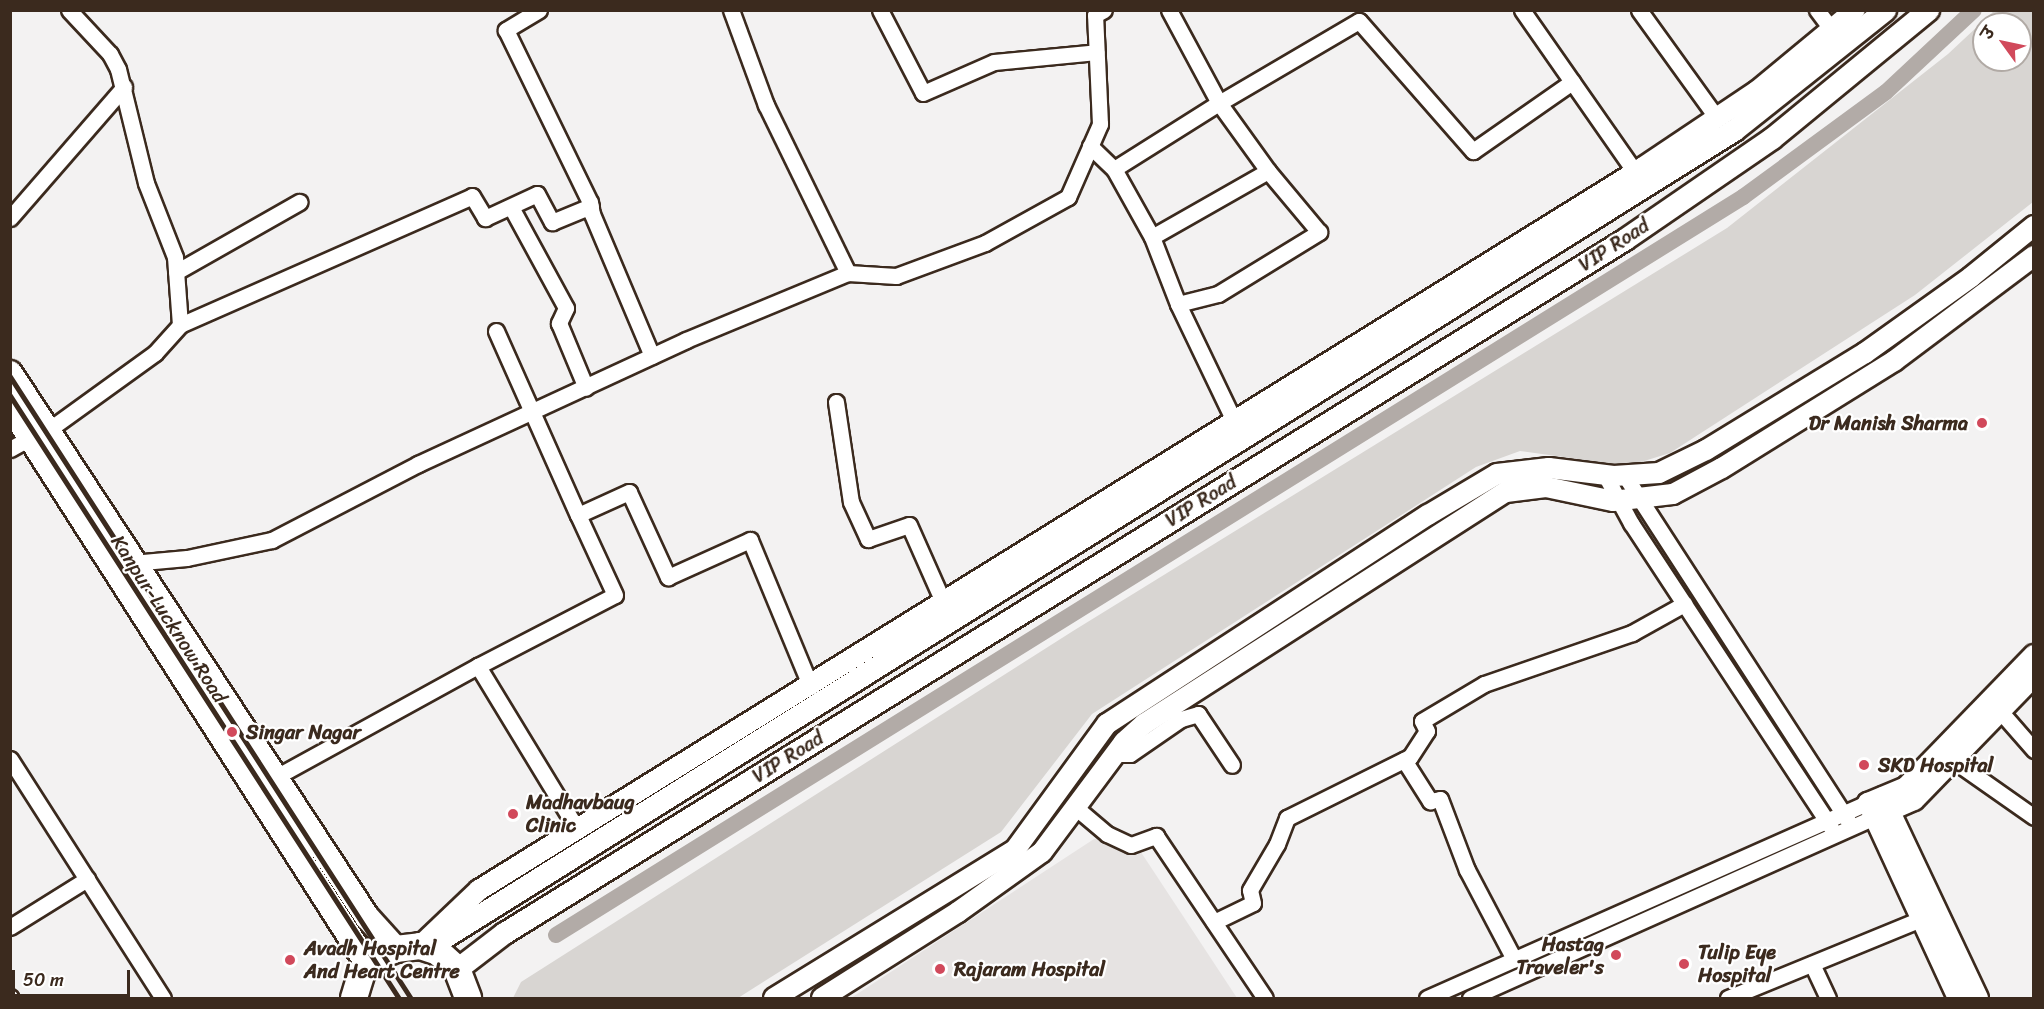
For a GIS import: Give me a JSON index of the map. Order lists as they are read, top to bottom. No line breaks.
{"streets":{"main road":["VIP Road","Kanpur-Lucknow Road"]},"crossings":[["VIP Road","Kanpur-Lucknow Road"]],"places":["Dr Manish Sharma","Singar Nagar","SKD Hospital","Madhavbaug Clinic","Hastag Traveler's","Avadh Hospital And Heart Centre","Tulip Eye Hospital","Rajaram Hospital"],"scale_bar":"50 m","north":"top left"}
